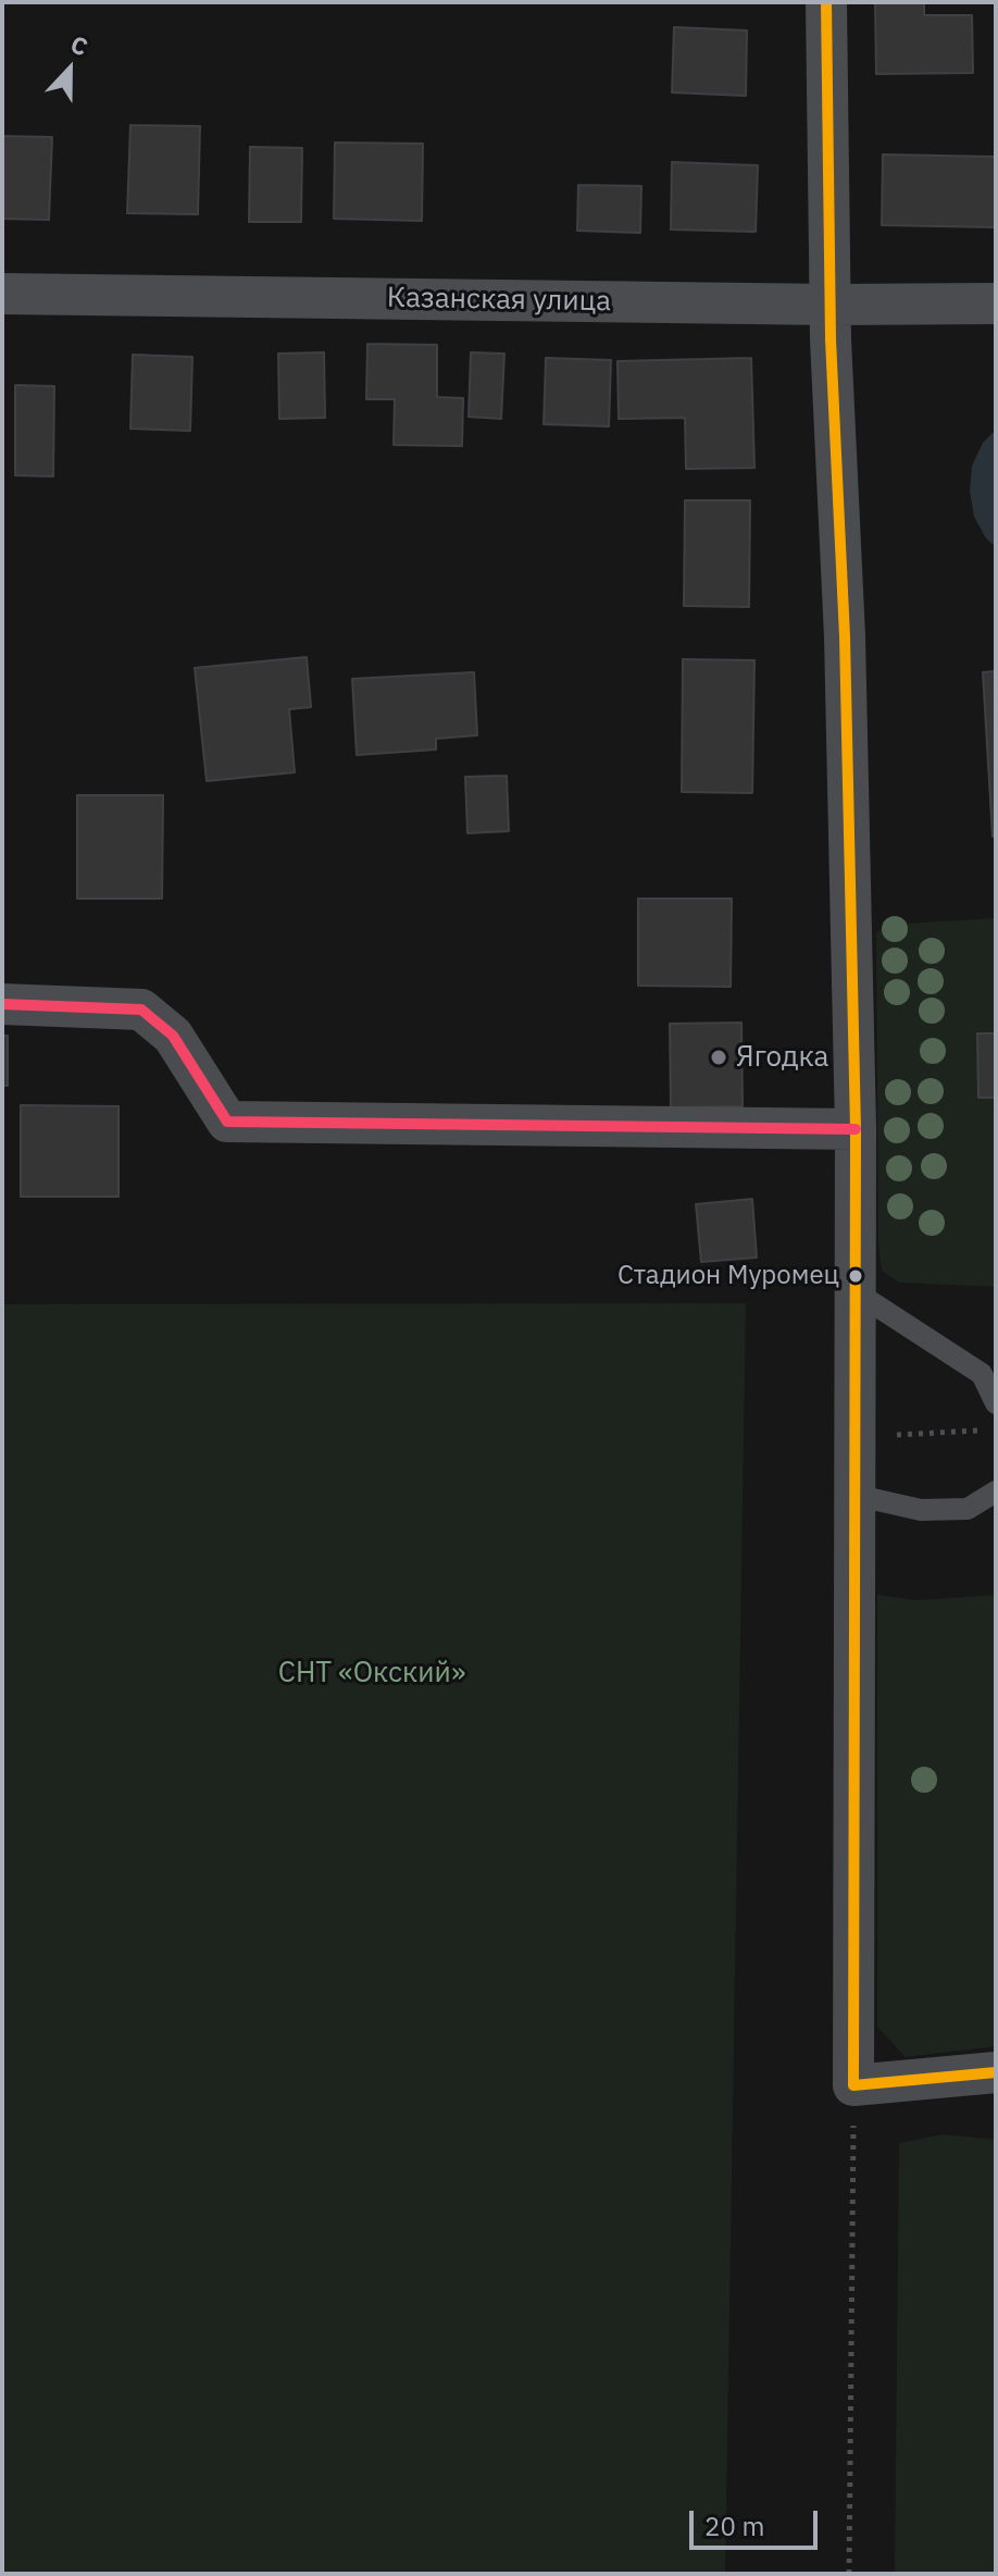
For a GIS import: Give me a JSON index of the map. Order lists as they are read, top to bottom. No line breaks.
{"streets":{"street":["Казанская улица"]},"parks":["СНТ «Окский»"],"places":["Ягодка","Стадион Муромец"],"scale_bar":"20 m","north":"top"}
